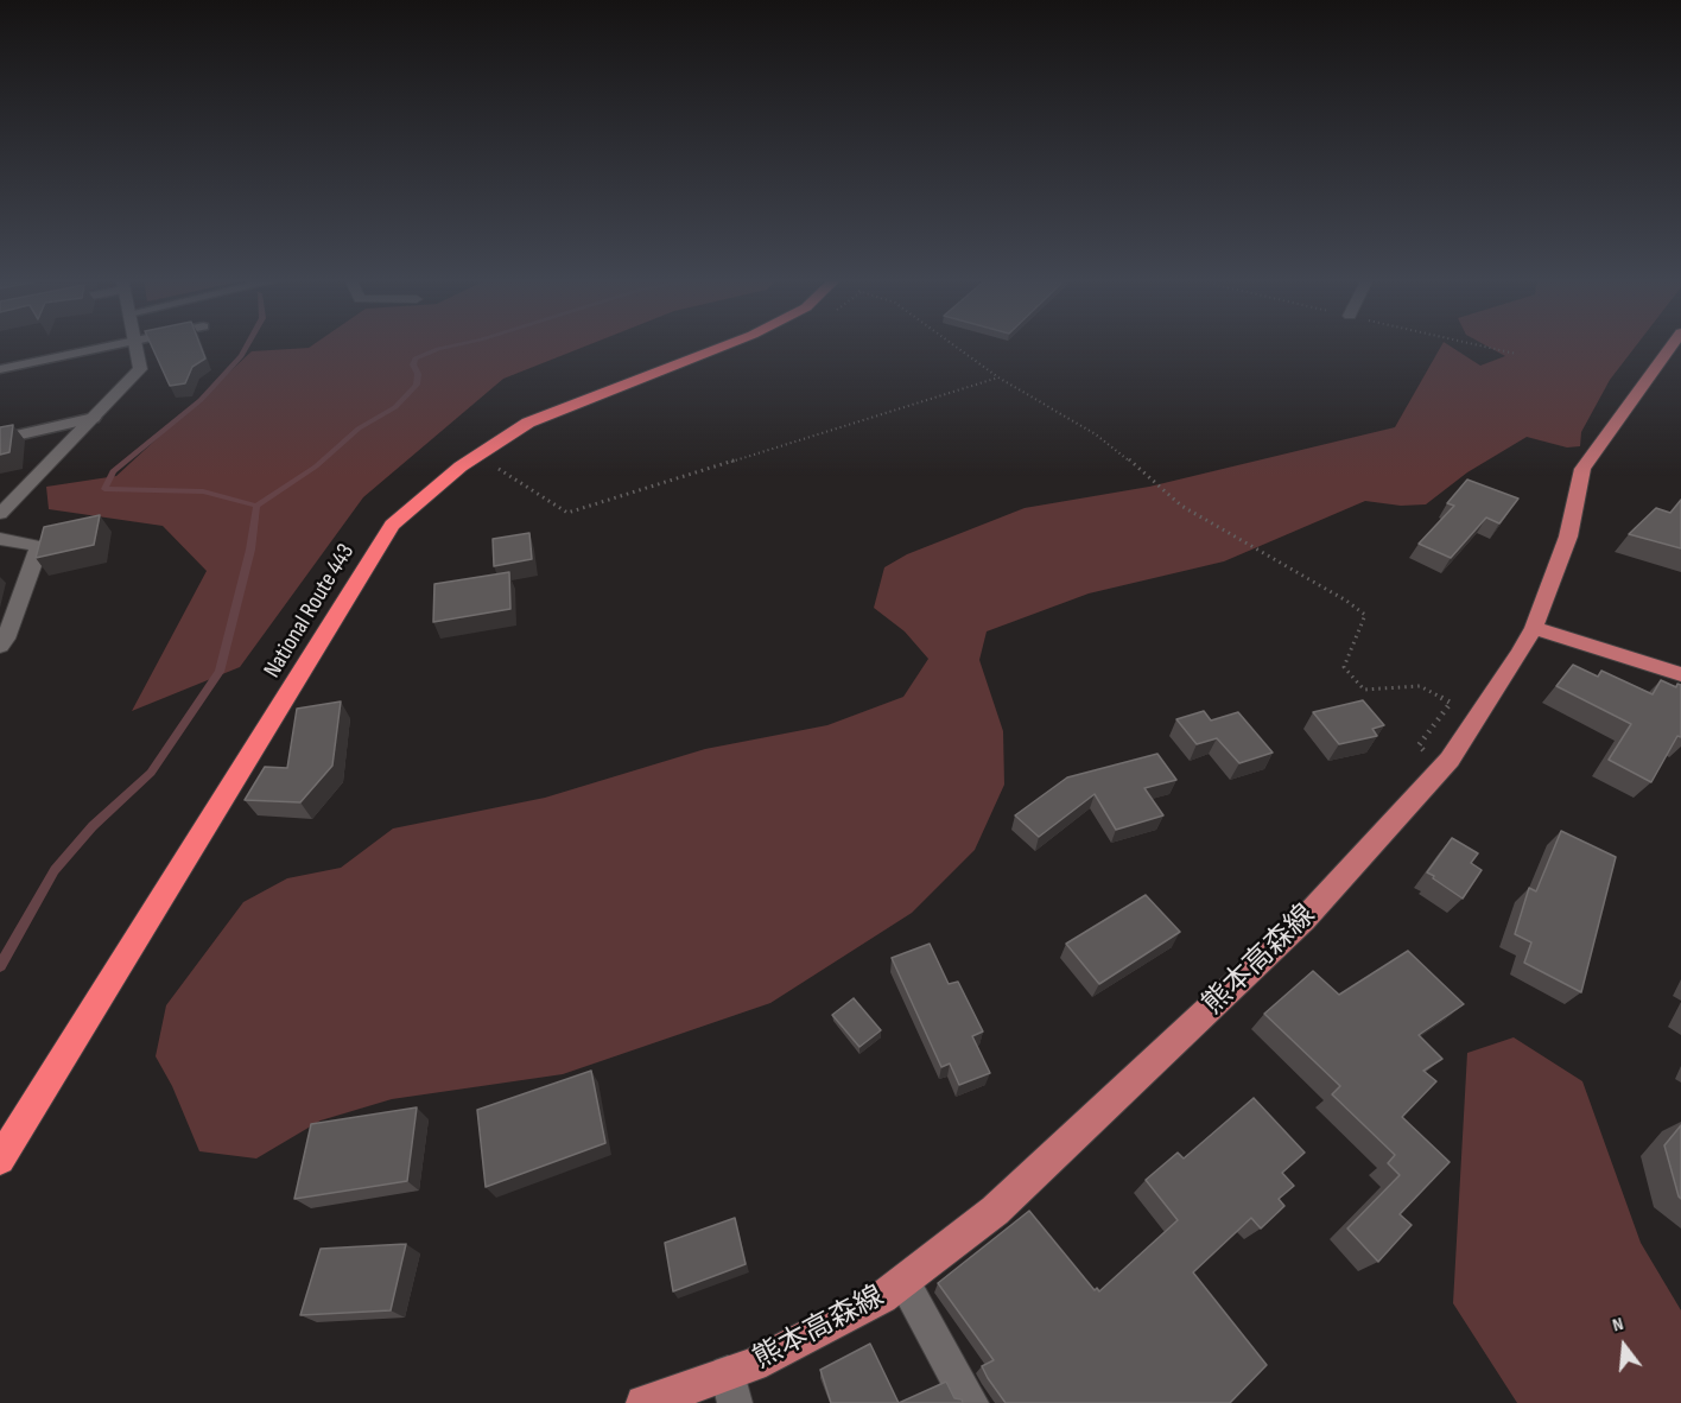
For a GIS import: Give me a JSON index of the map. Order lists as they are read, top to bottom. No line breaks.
{"streets":{"highway":["National Route 443"],"main road":["熊本高森線"]},"north":"top"}
